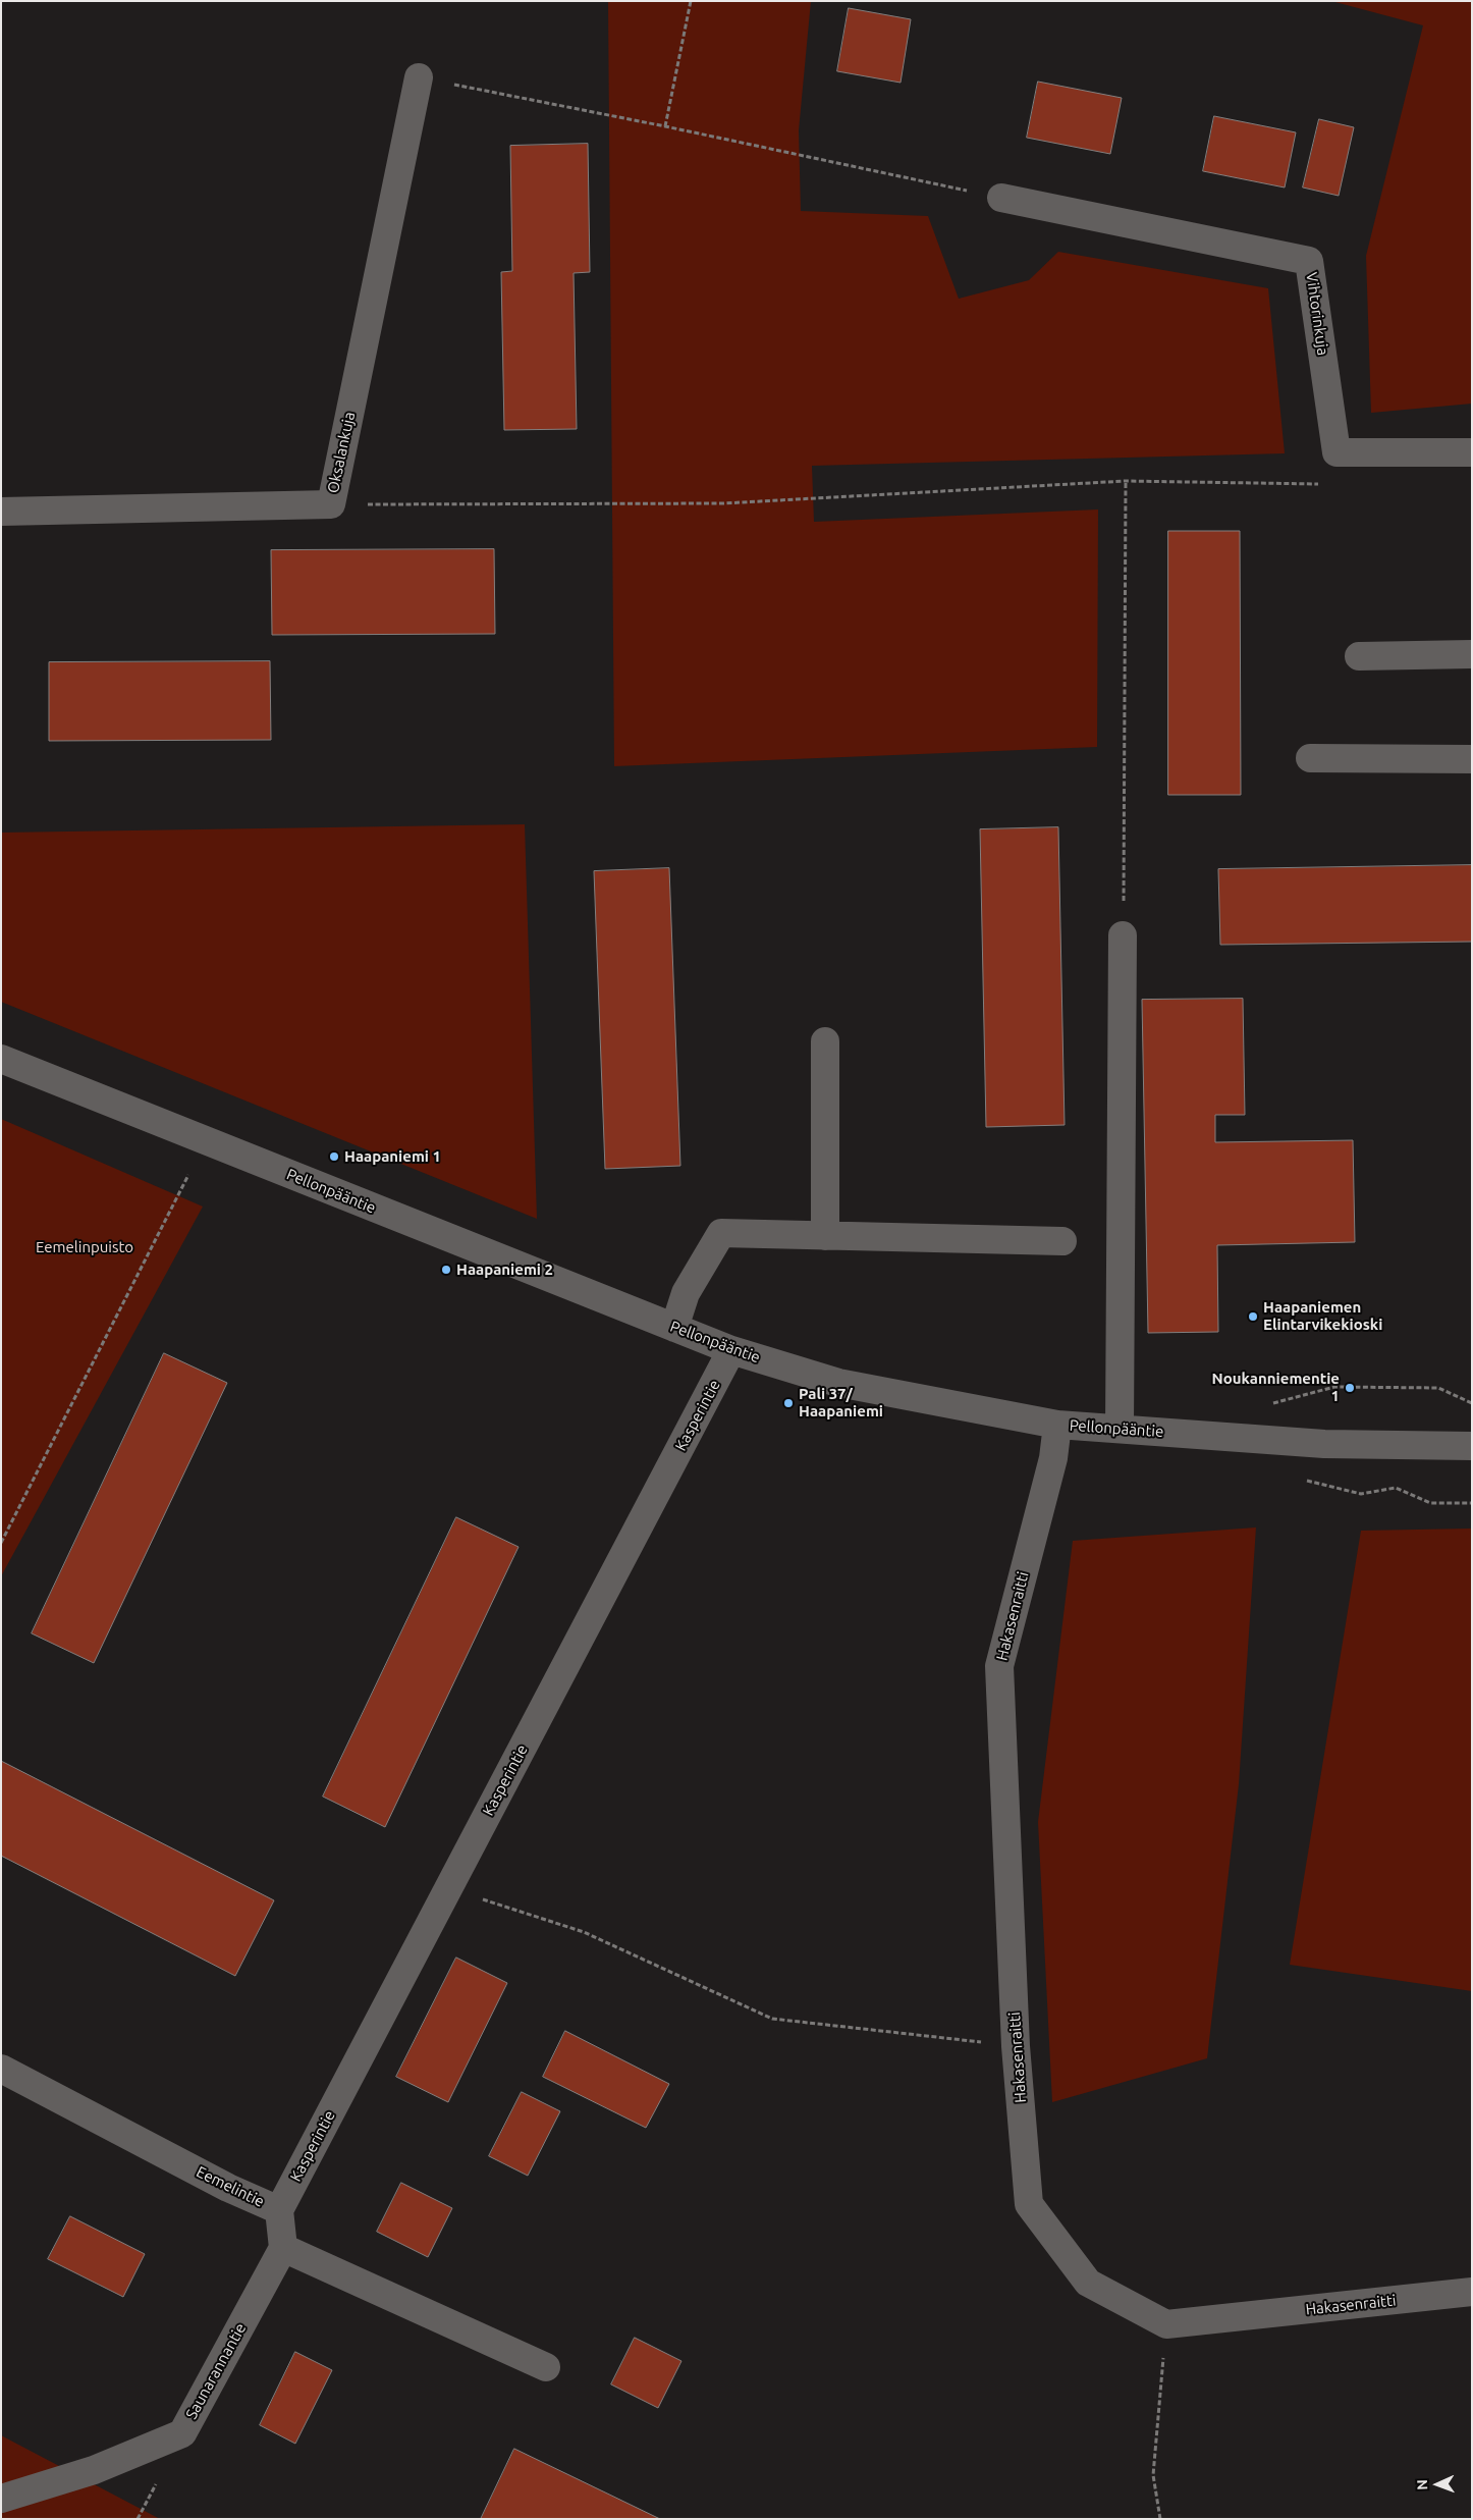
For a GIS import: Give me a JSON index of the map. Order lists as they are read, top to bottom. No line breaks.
{"streets":{"street":["Vihtorinkuja","Oksalankuja","Pellonpääntie","Kasperintie","Hakasenraitti","Eemelintie","Saunarannantie"]},"crossings":[["Pellonpääntie","Kasperintie"],["Pellonpääntie","Hakasenraitti"],["Kasperintie","Eemelintie"],["Eemelintie","Saunarannantie"]],"parks":["Eemelinpuisto"],"places":["Haapaniemi 1","Haapaniemi 2","Haapaniemen Elintarvikekioski","Noukanniementie 1","Pali 37/ Haapaniemi"],"north":"left"}
